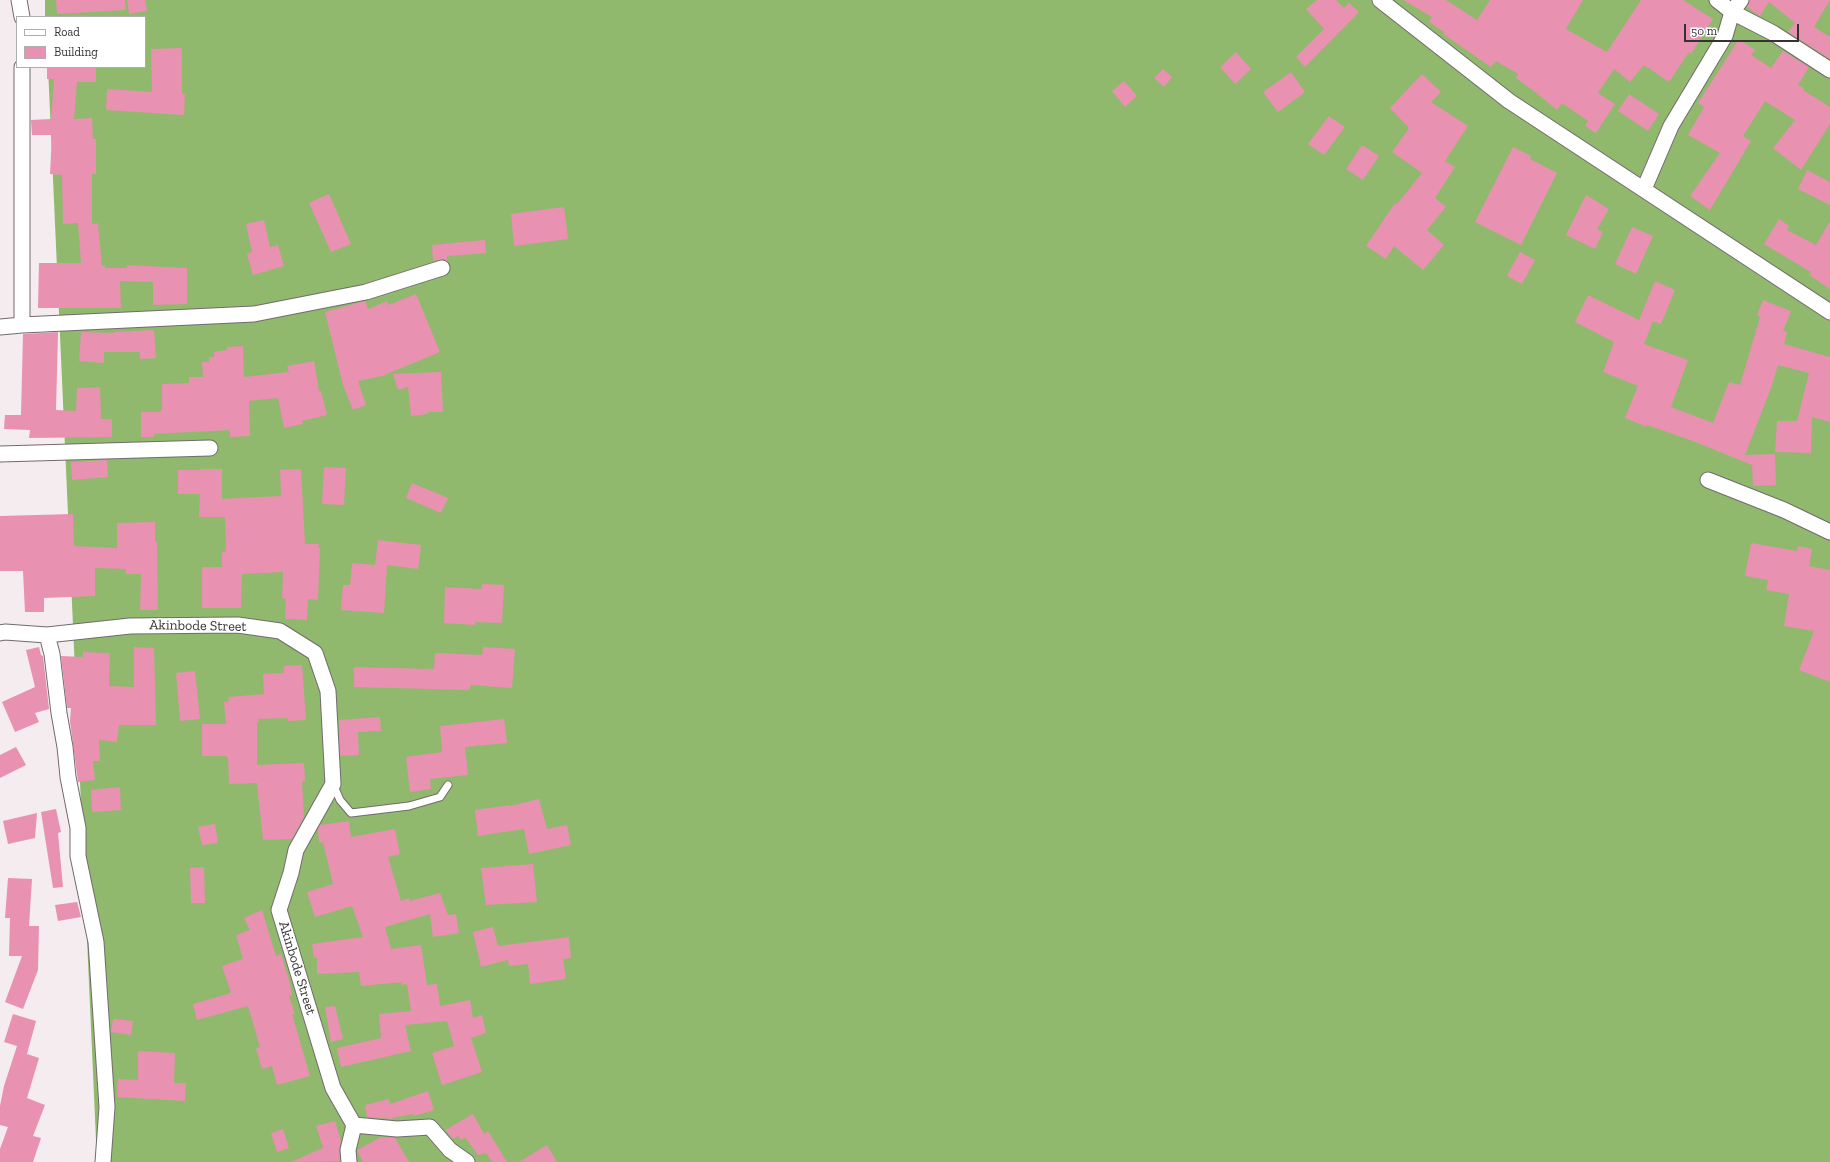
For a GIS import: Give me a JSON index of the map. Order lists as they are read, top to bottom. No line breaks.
{"streets":{"street":["Akinbode Street"]},"legend":["Road","Building"],"scale_bar":"50 m"}
